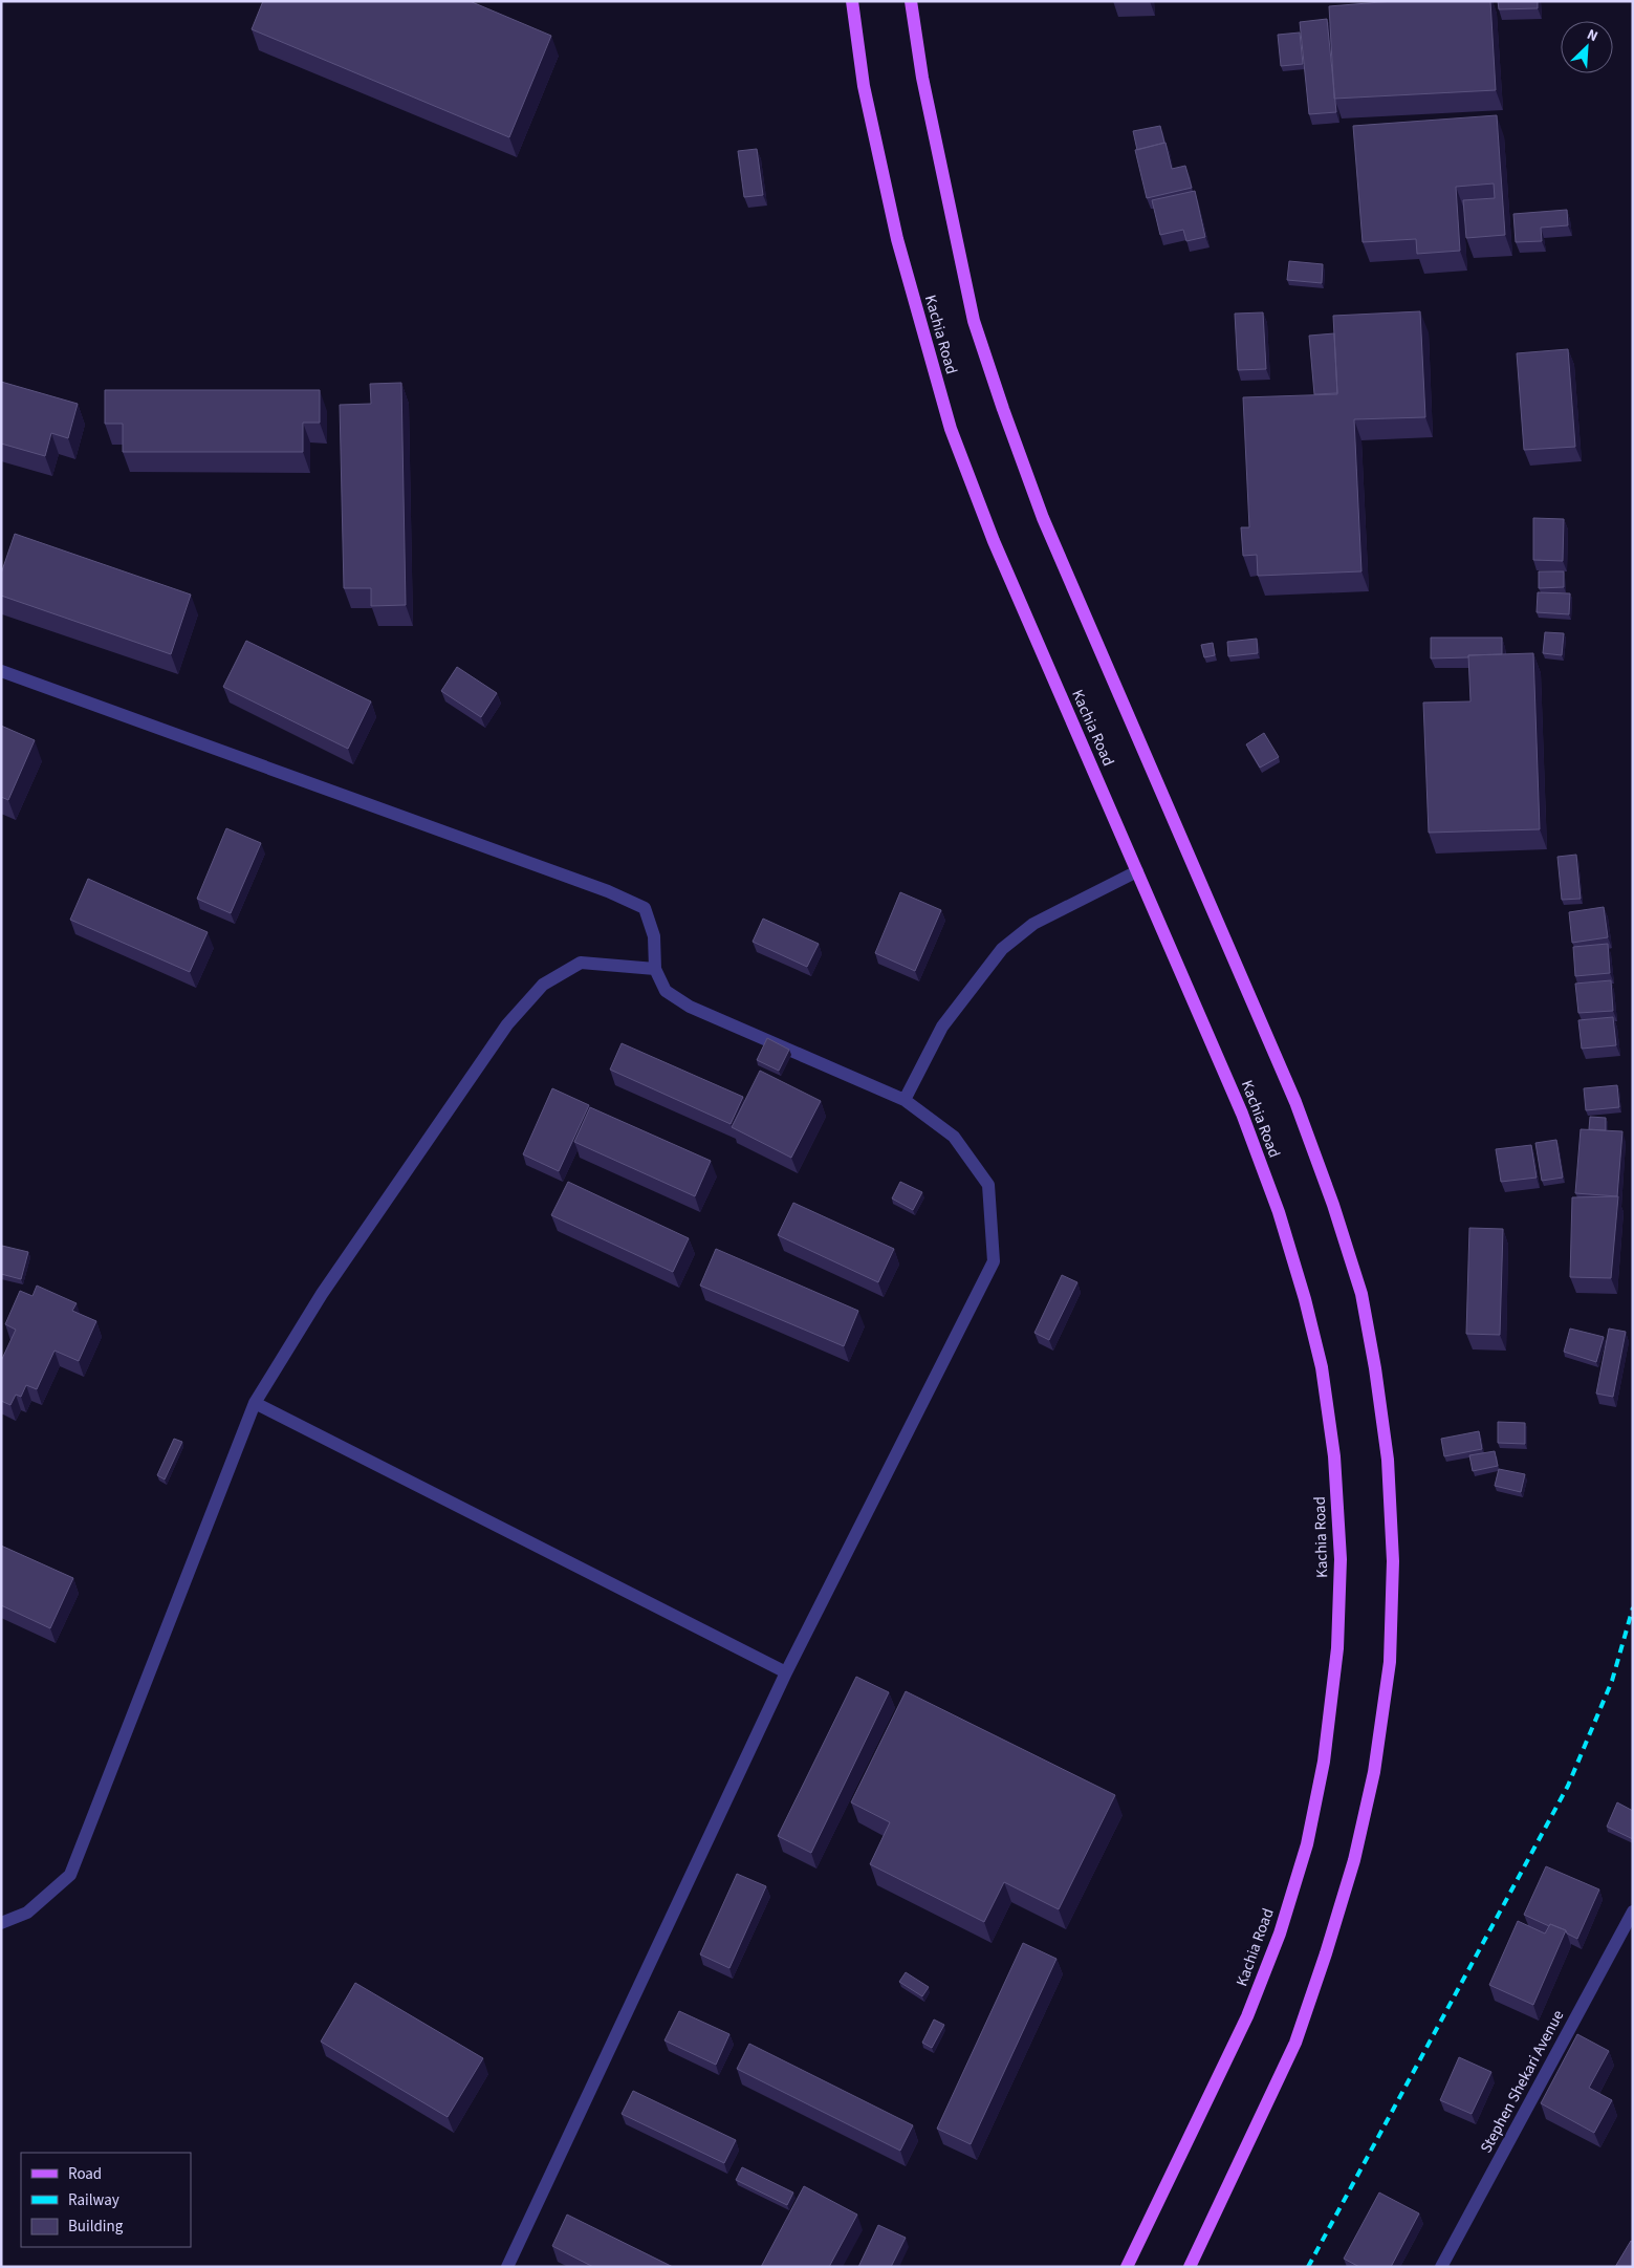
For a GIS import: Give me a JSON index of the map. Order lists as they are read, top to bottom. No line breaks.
{"streets":{"main road":["Kachia Road"],"street":["Stephen Shekari Avenue"]},"legend":["Road","Railway","Building"],"north":"top right"}
